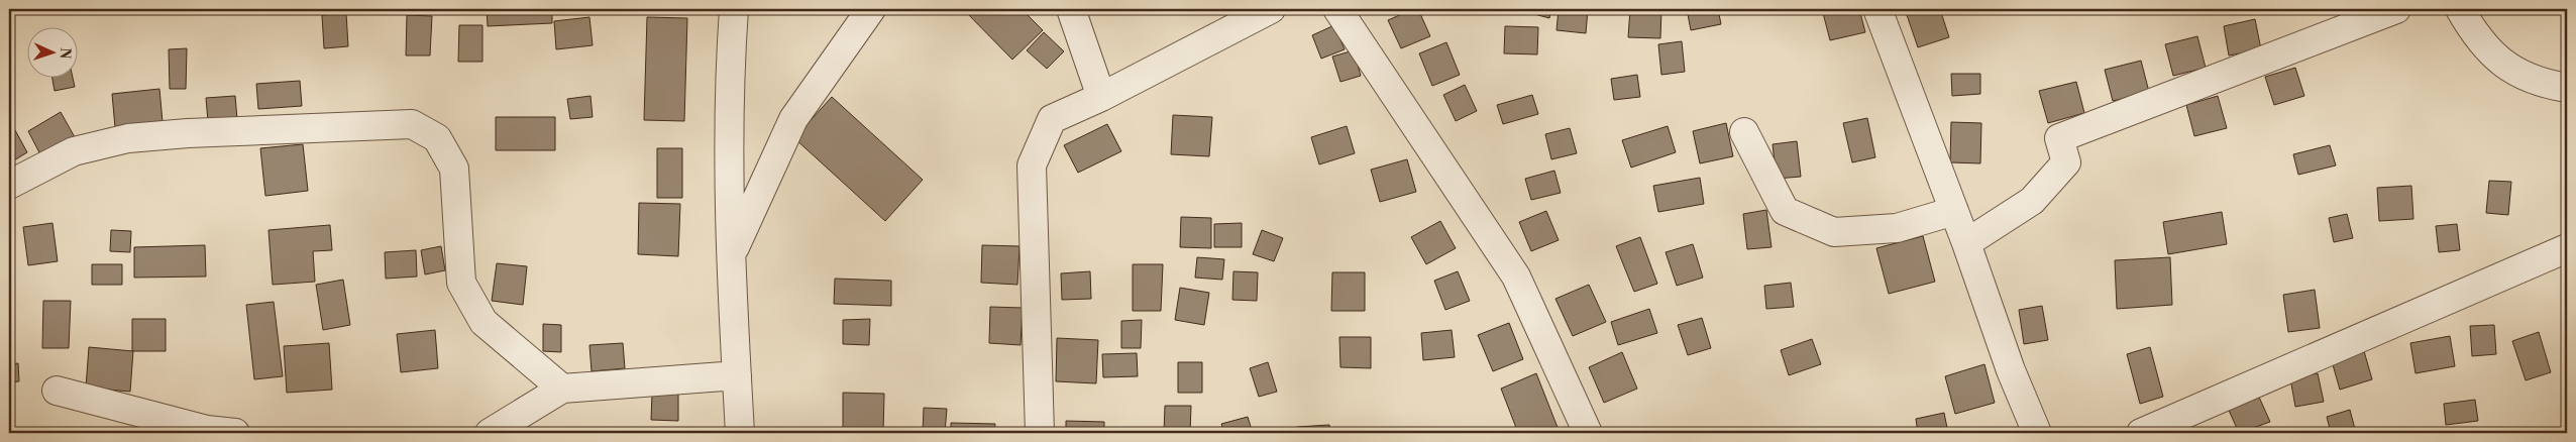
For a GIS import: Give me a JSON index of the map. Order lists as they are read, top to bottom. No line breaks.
{"north":"right"}
